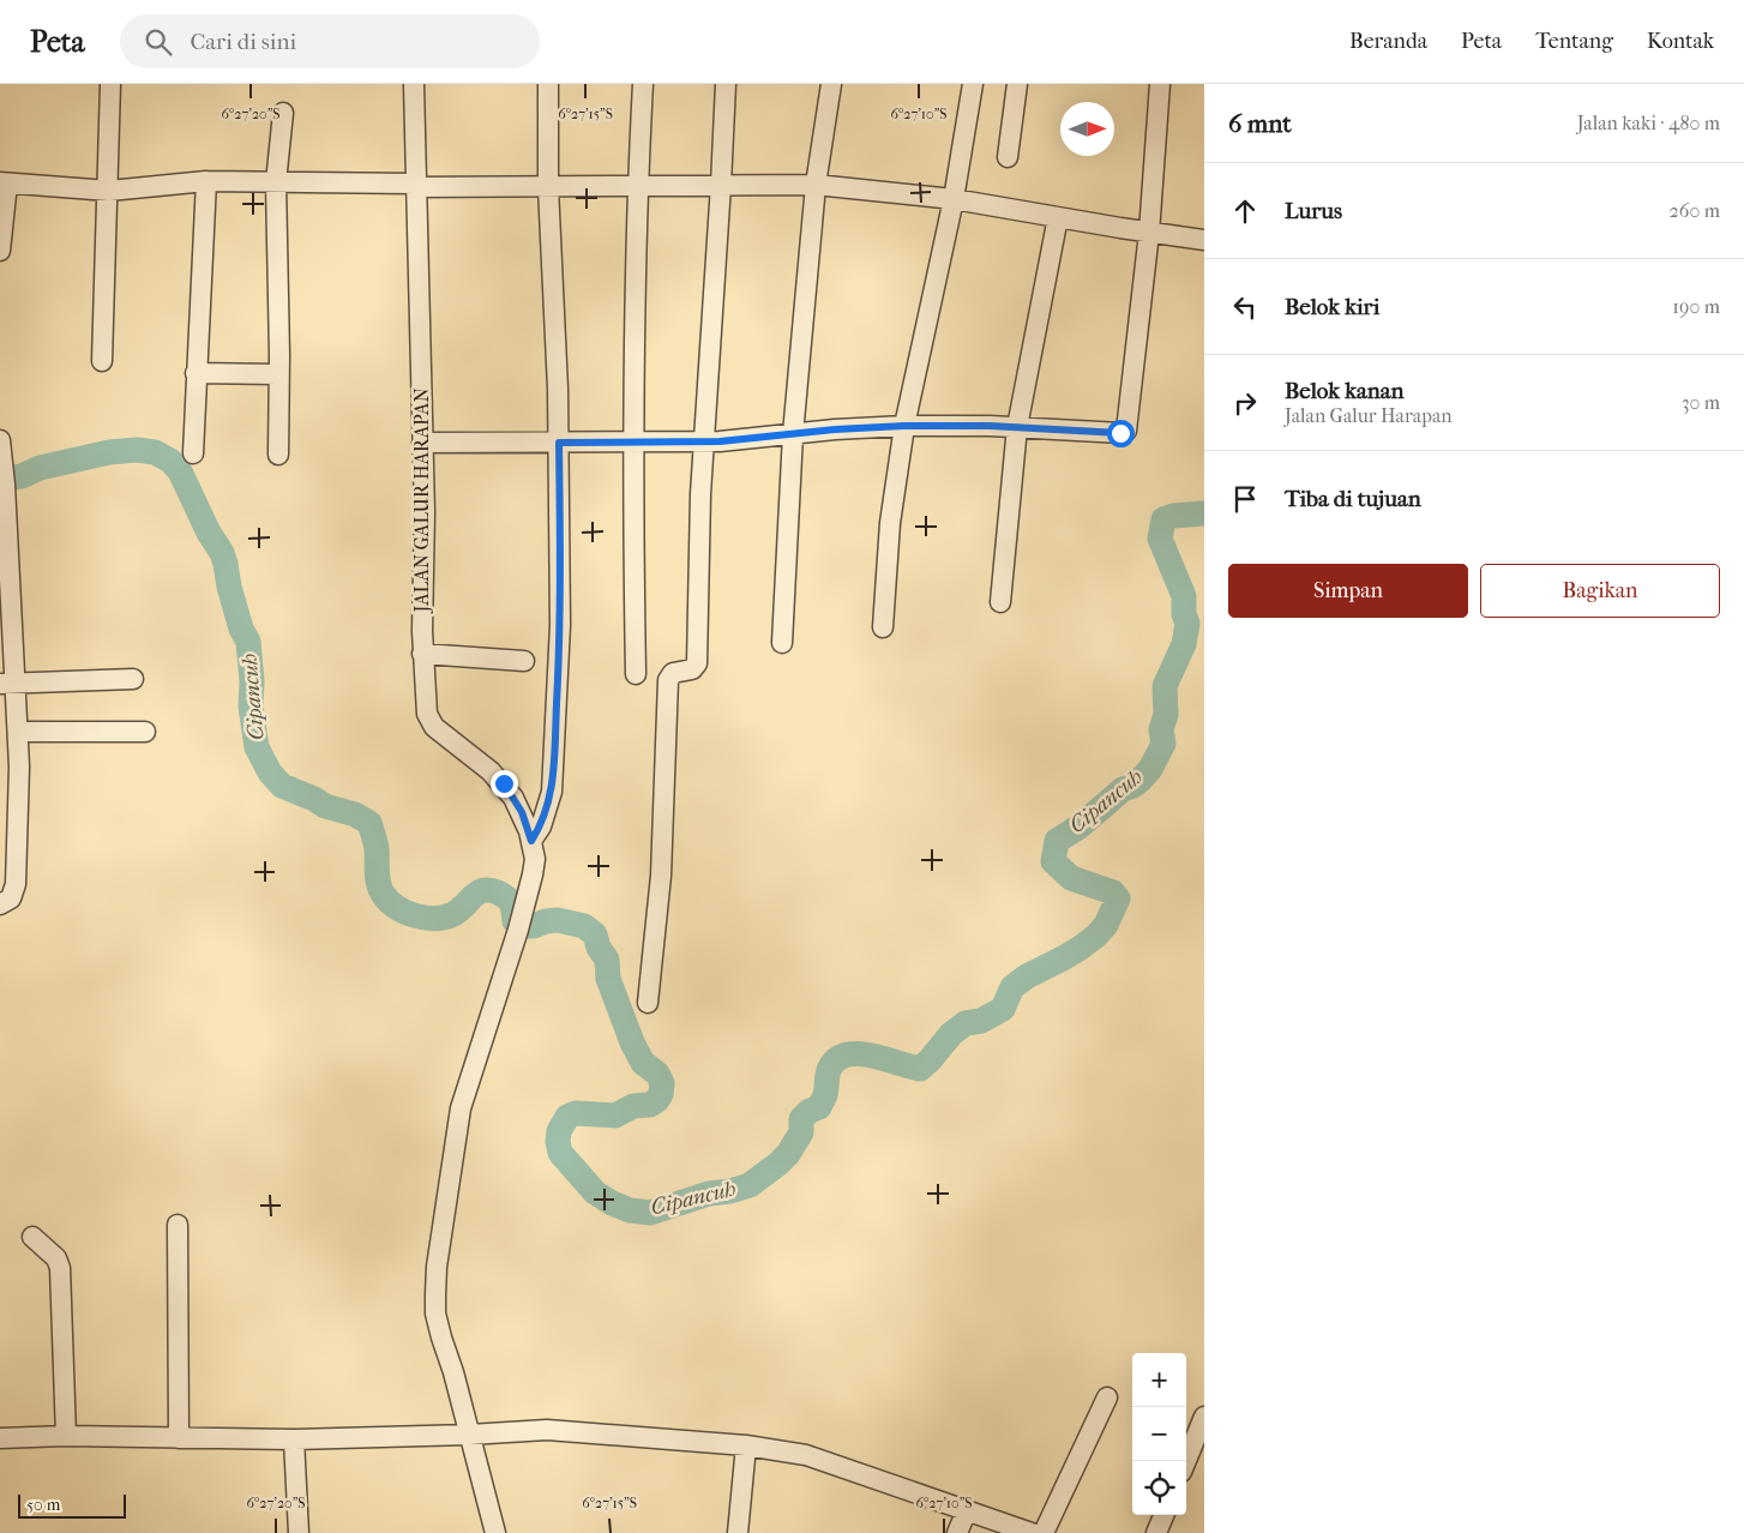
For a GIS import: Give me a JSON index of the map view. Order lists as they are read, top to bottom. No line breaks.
{"streets":{"street":["JALAN GALUR HARAPAN"]},"water":["Cipancuh"],"scale_bar":"50 m","north":"right","page":{"header":"Peta","search":"Cari di sini","nav":["Beranda","Peta","Tentang","Kontak"],"heading":["6 mnt","Jalan kaki · 480 m"],"list":[["Lurus","260 m"],["Belok kiri","190 m"],["Belok kanan","Jalan Galur Harapan","30 m"],"Tiba di tujuan"],"buttons":["Simpan","Bagikan"],"map_buttons":["+","−"],"scale":"50 m"},"coordinates":["6°27'20\"S","6°27'15\"S","6°27'10\"S"]}
